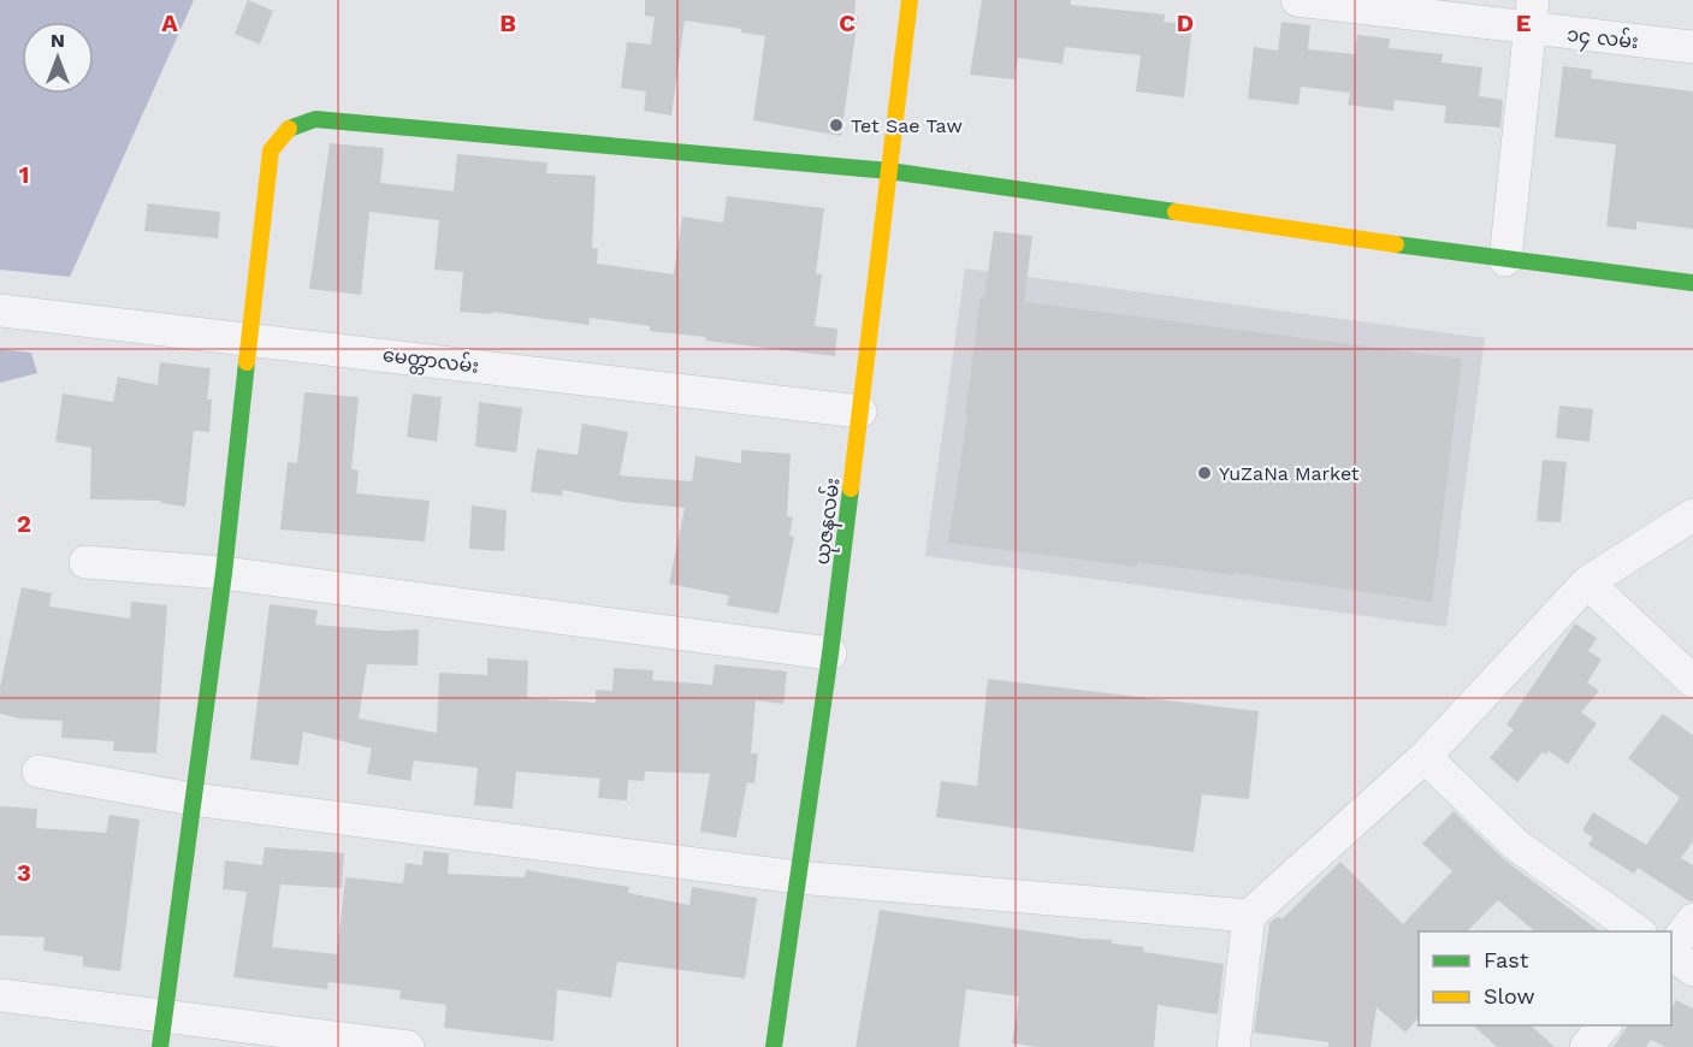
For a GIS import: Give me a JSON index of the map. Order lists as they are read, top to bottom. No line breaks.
{"streets":{"street":["၁၄ လမ်း","မေတ္တာလမ်း","ယုဇနလမ်း"]},"crossings":[["မေတ္တာလမ်း","ယုဇနလမ်း"]],"places":["Tet Sae Taw","YuZaNa Market"],"legend":["Fast","Slow"],"north":"top","grid":{"columns":["A","B","C","D","E"],"rows":["1","2","3"]}}
